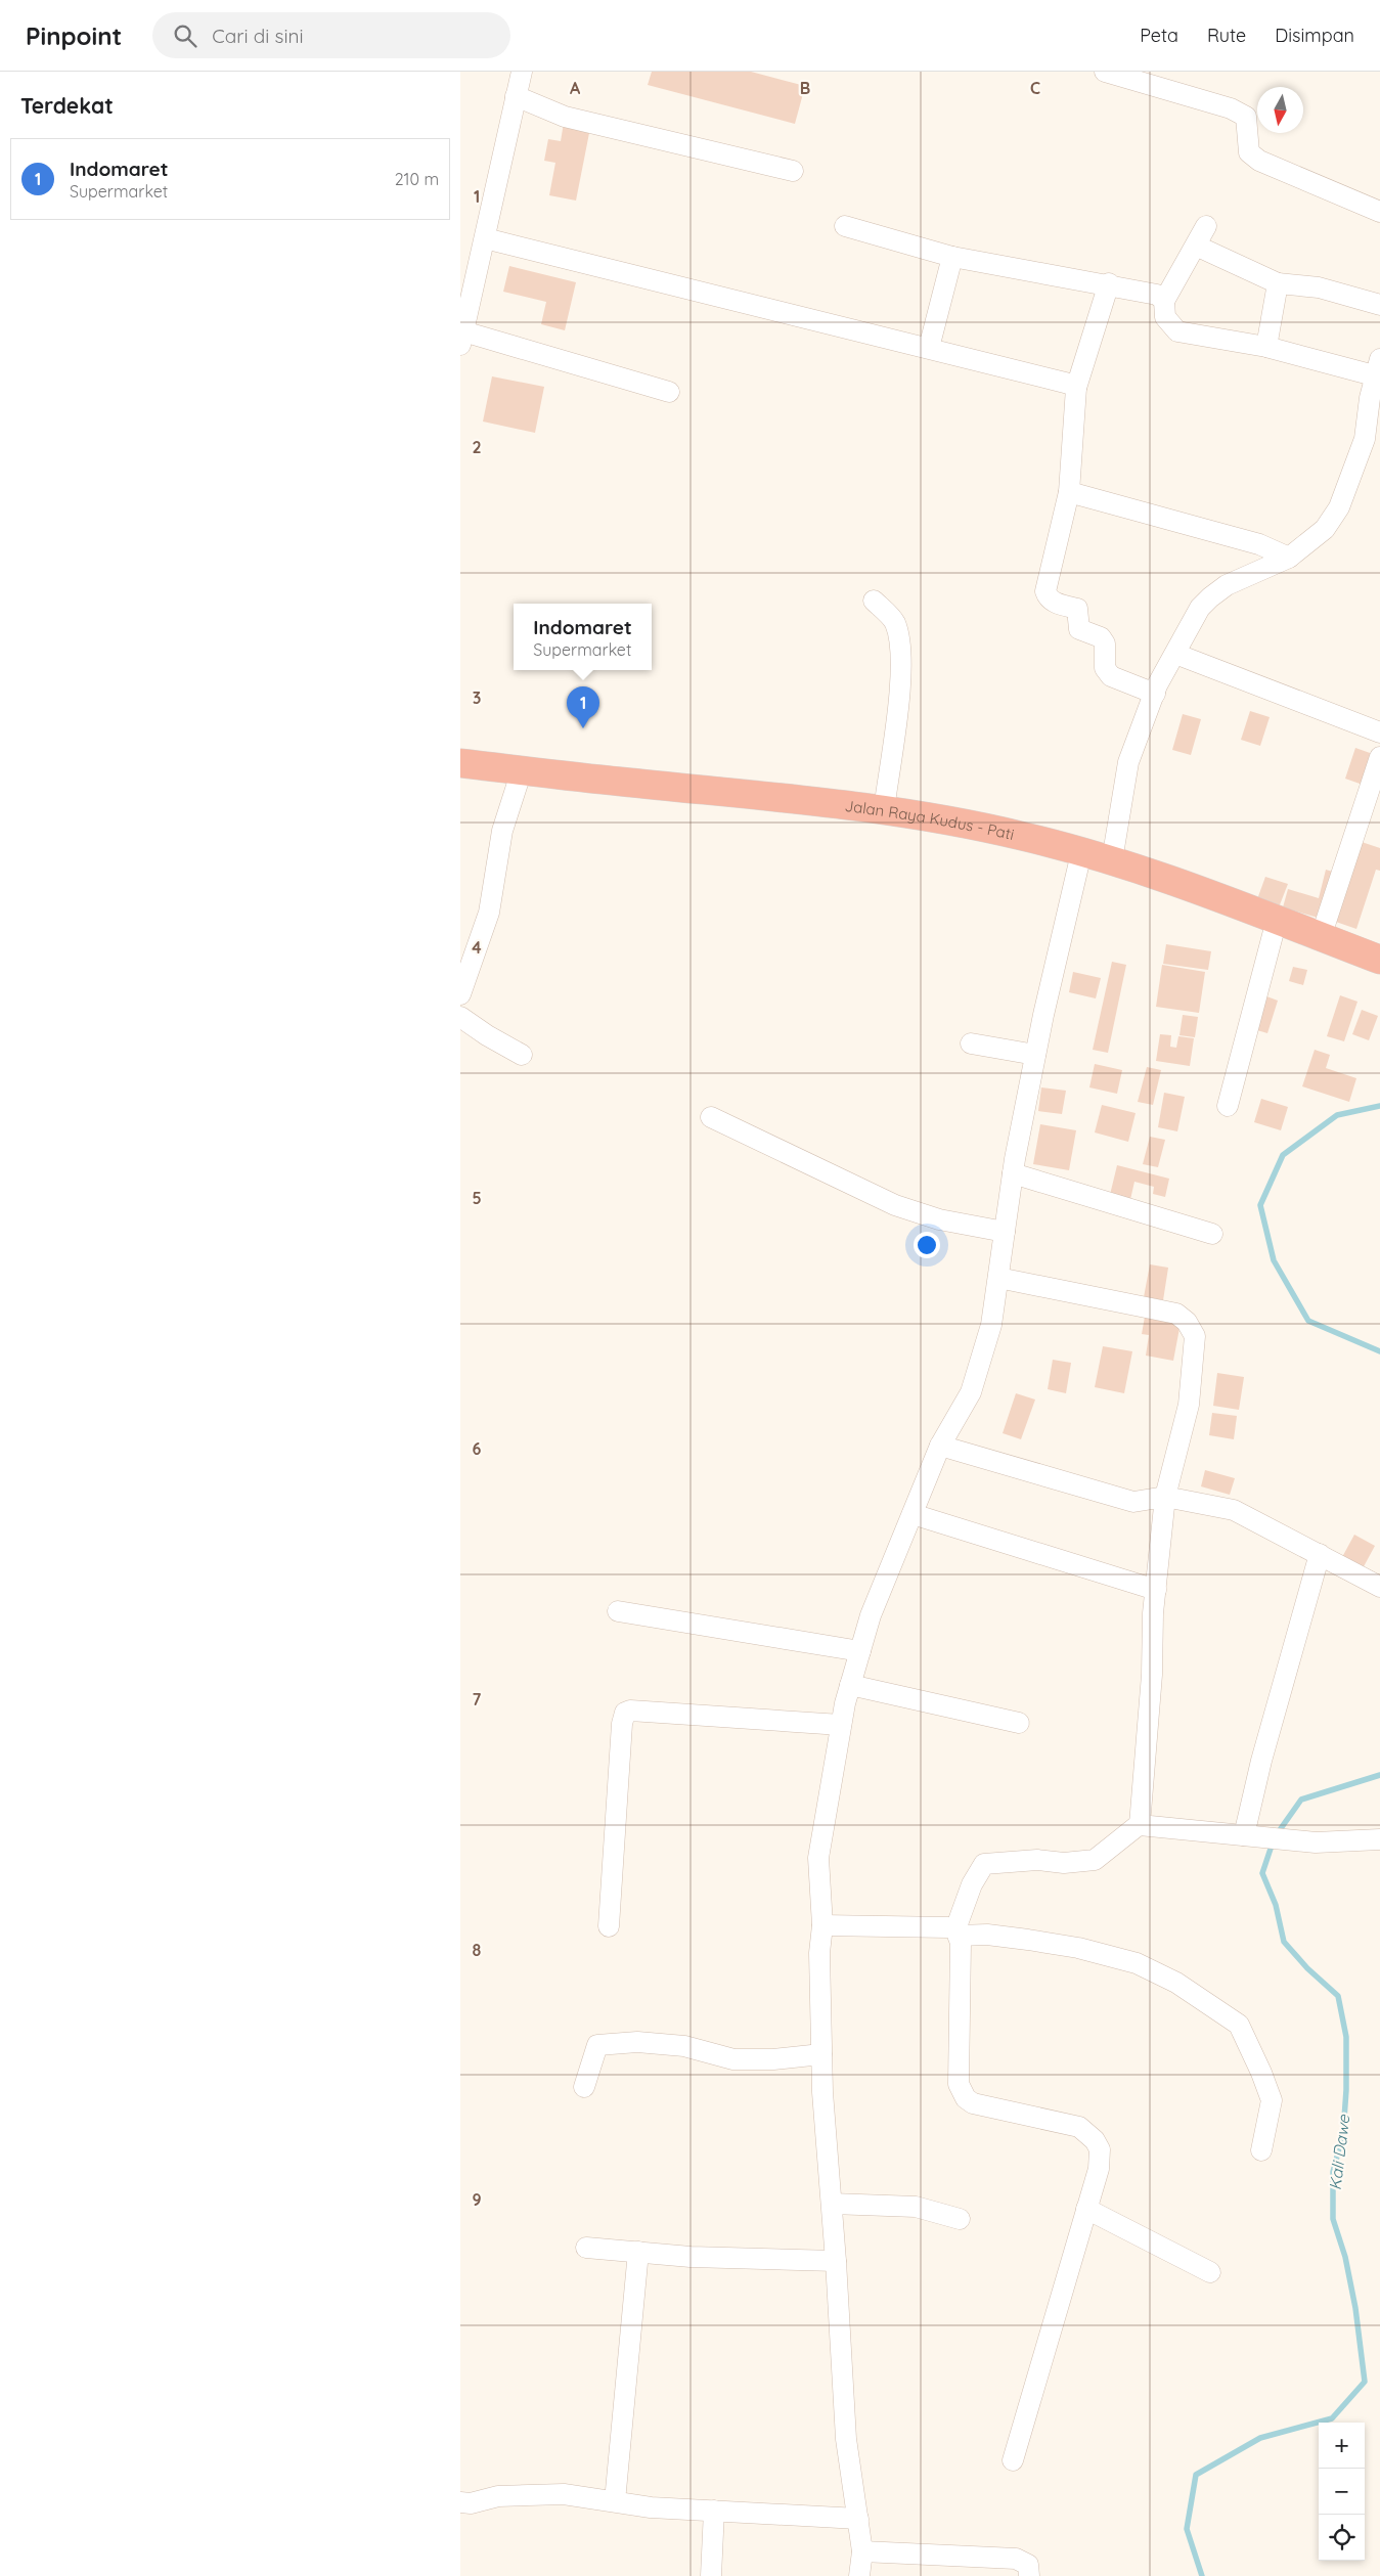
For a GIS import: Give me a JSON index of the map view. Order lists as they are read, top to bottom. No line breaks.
{"streets":{"highway":["Jalan Raya Kudus - Pati"]},"water":["Kali Dawe"],"north":"bottom","page":{"header":"Pinpoint","search":"Cari di sini","nav":["Peta","Rute","Disimpan"],"heading":"Terdekat","list":[{"mark":"1","name":"Indomaret","note":"Supermarket","value":"210 m"}],"popup":["Indomaret","Supermarket"],"pins":"1","map_buttons":["+","−"]},"grid":{"columns":["A","B","C"],"rows":["1","2","3","4","5","6","7","8","9"]}}
